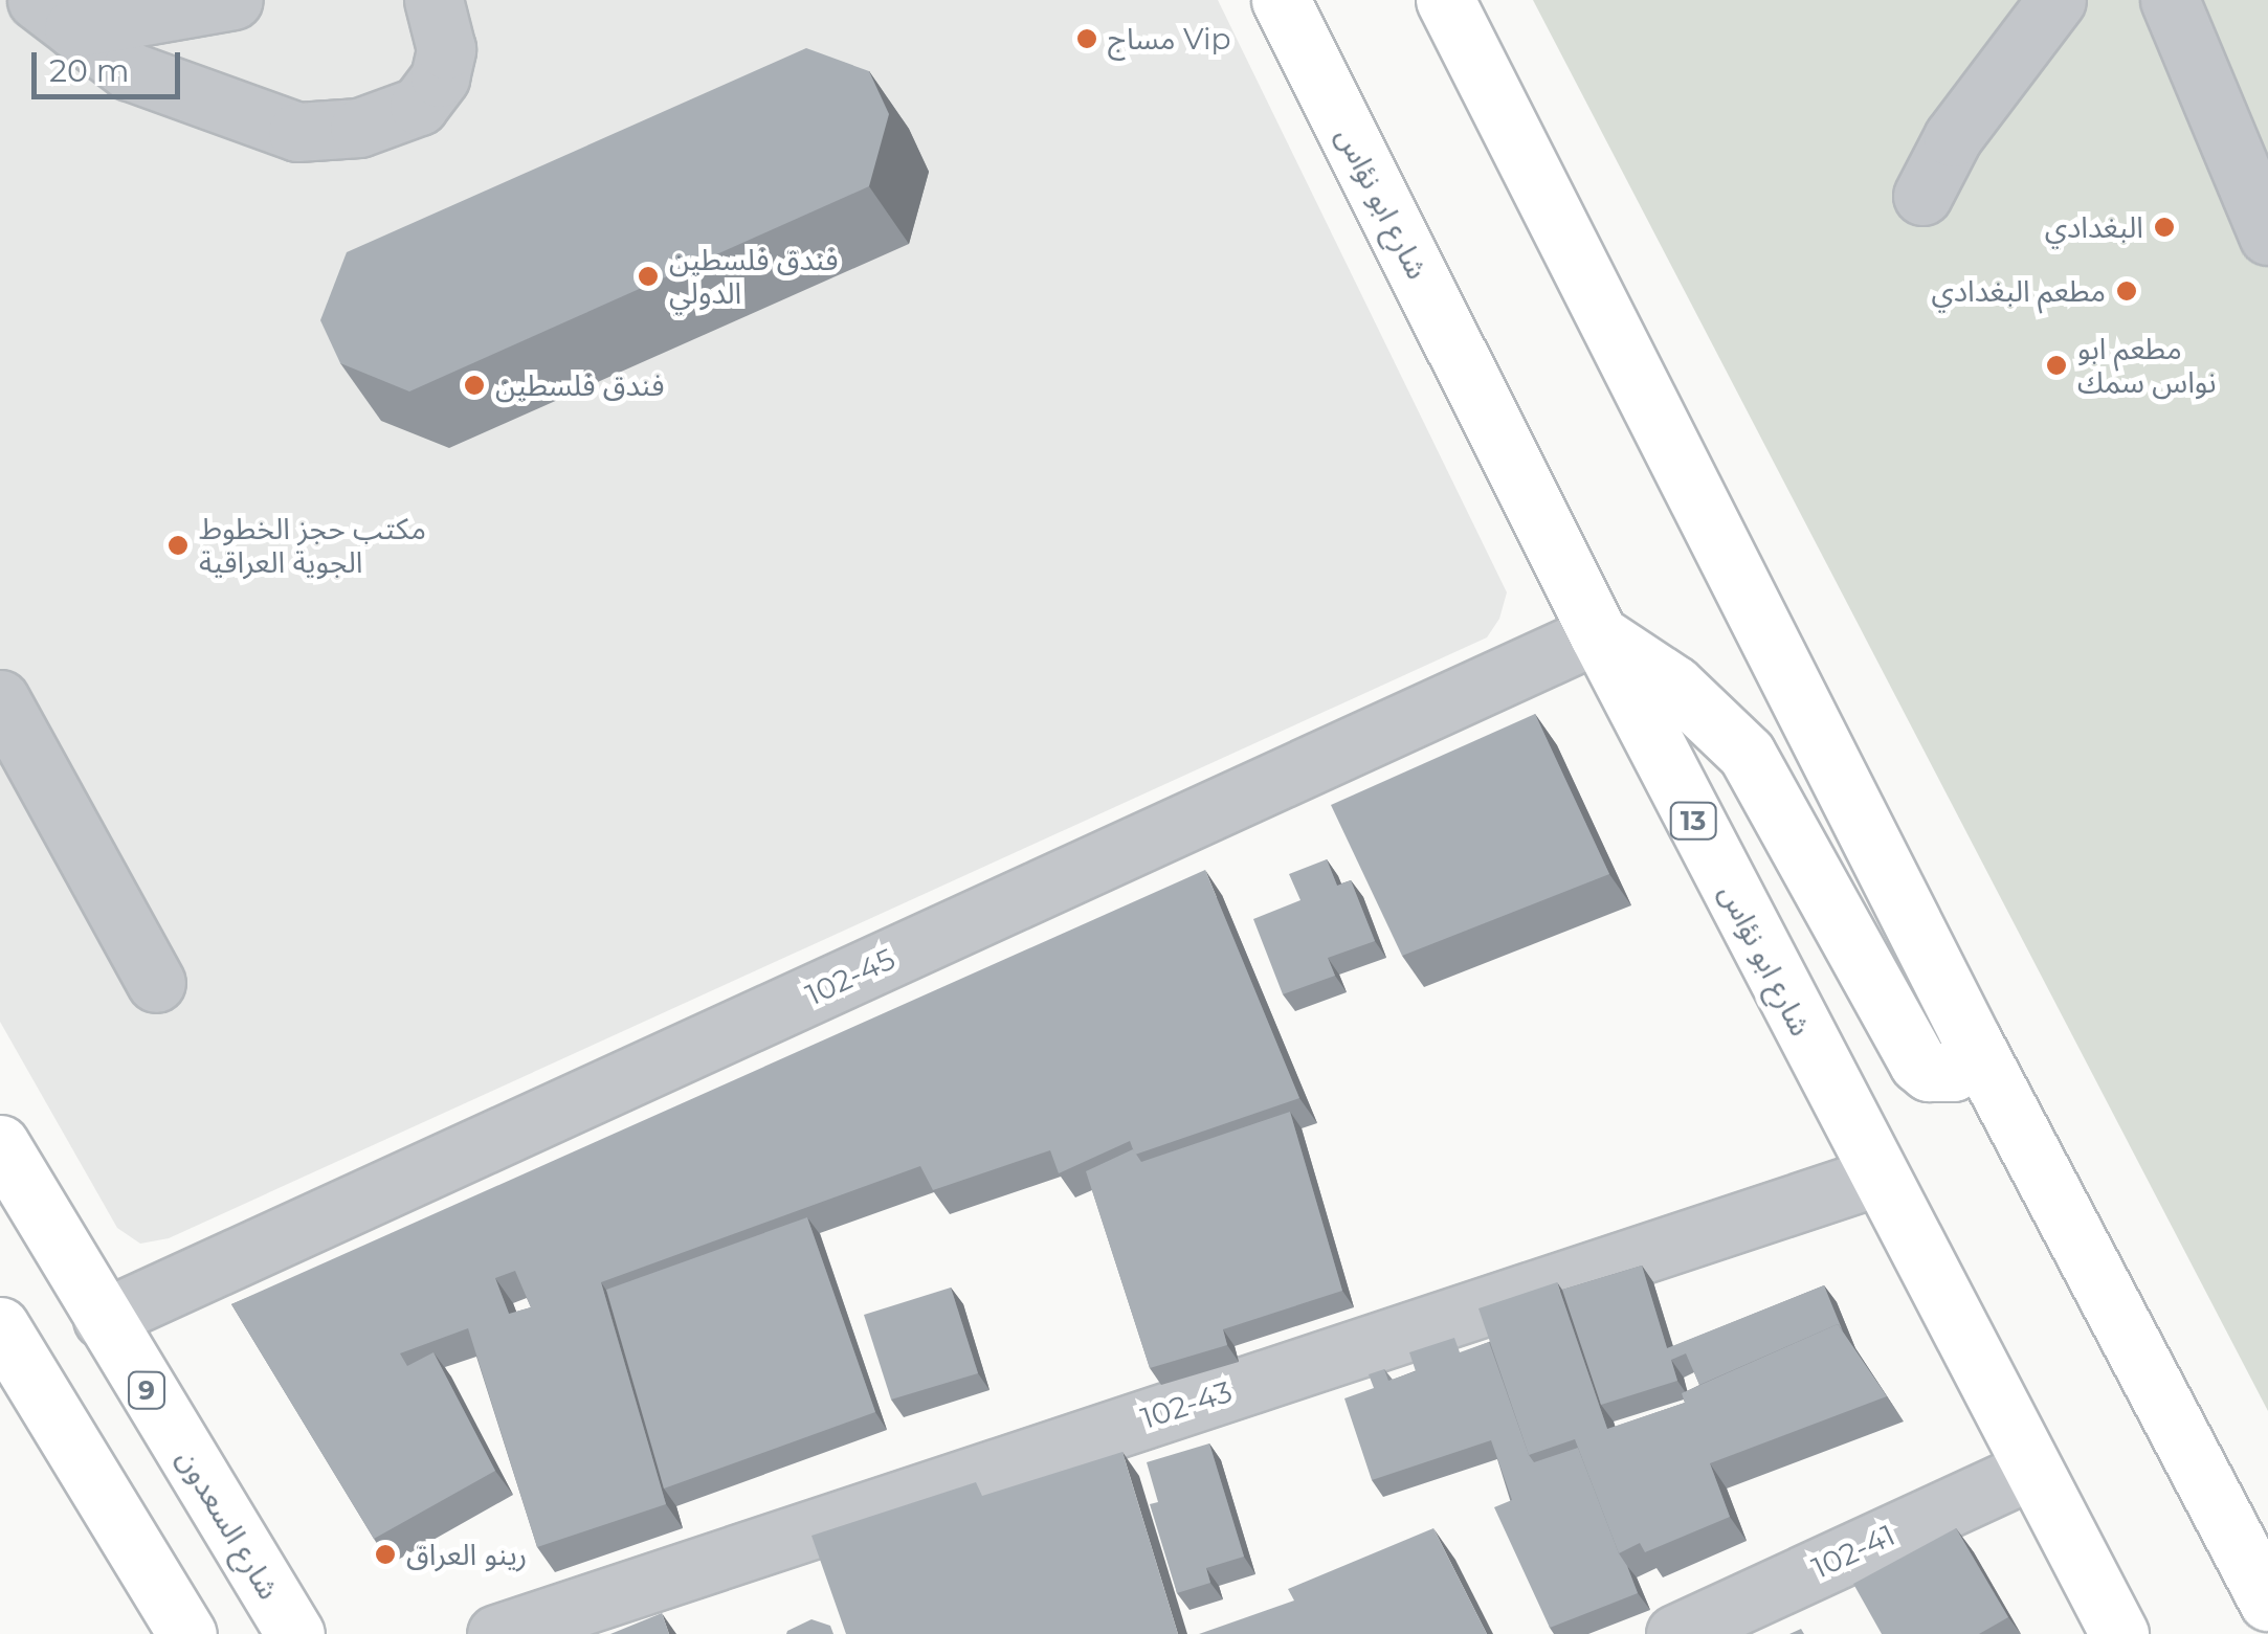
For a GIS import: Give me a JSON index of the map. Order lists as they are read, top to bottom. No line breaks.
{"streets":{"main road":["شارع ابو نؤاس","13","9","شارع السعدون"],"street":["102-45","102-43","102-41"]},"crossings":[["شارع ابو نؤاس","102-45"],["شارع ابو نؤاس","102-43"],["شارع ابو نؤاس","102-41"],["102-45","شارع السعدون"]],"places":["مساج Vip","البغدادي","فندق فلسطين الدولي","مطعم البغدادي","مطعم ابو نواس سمك","فندق فلسطين","مكتب حجز الخطوط الجوية العراقية","رينو العراق"],"scale_bar":"20 m"}
